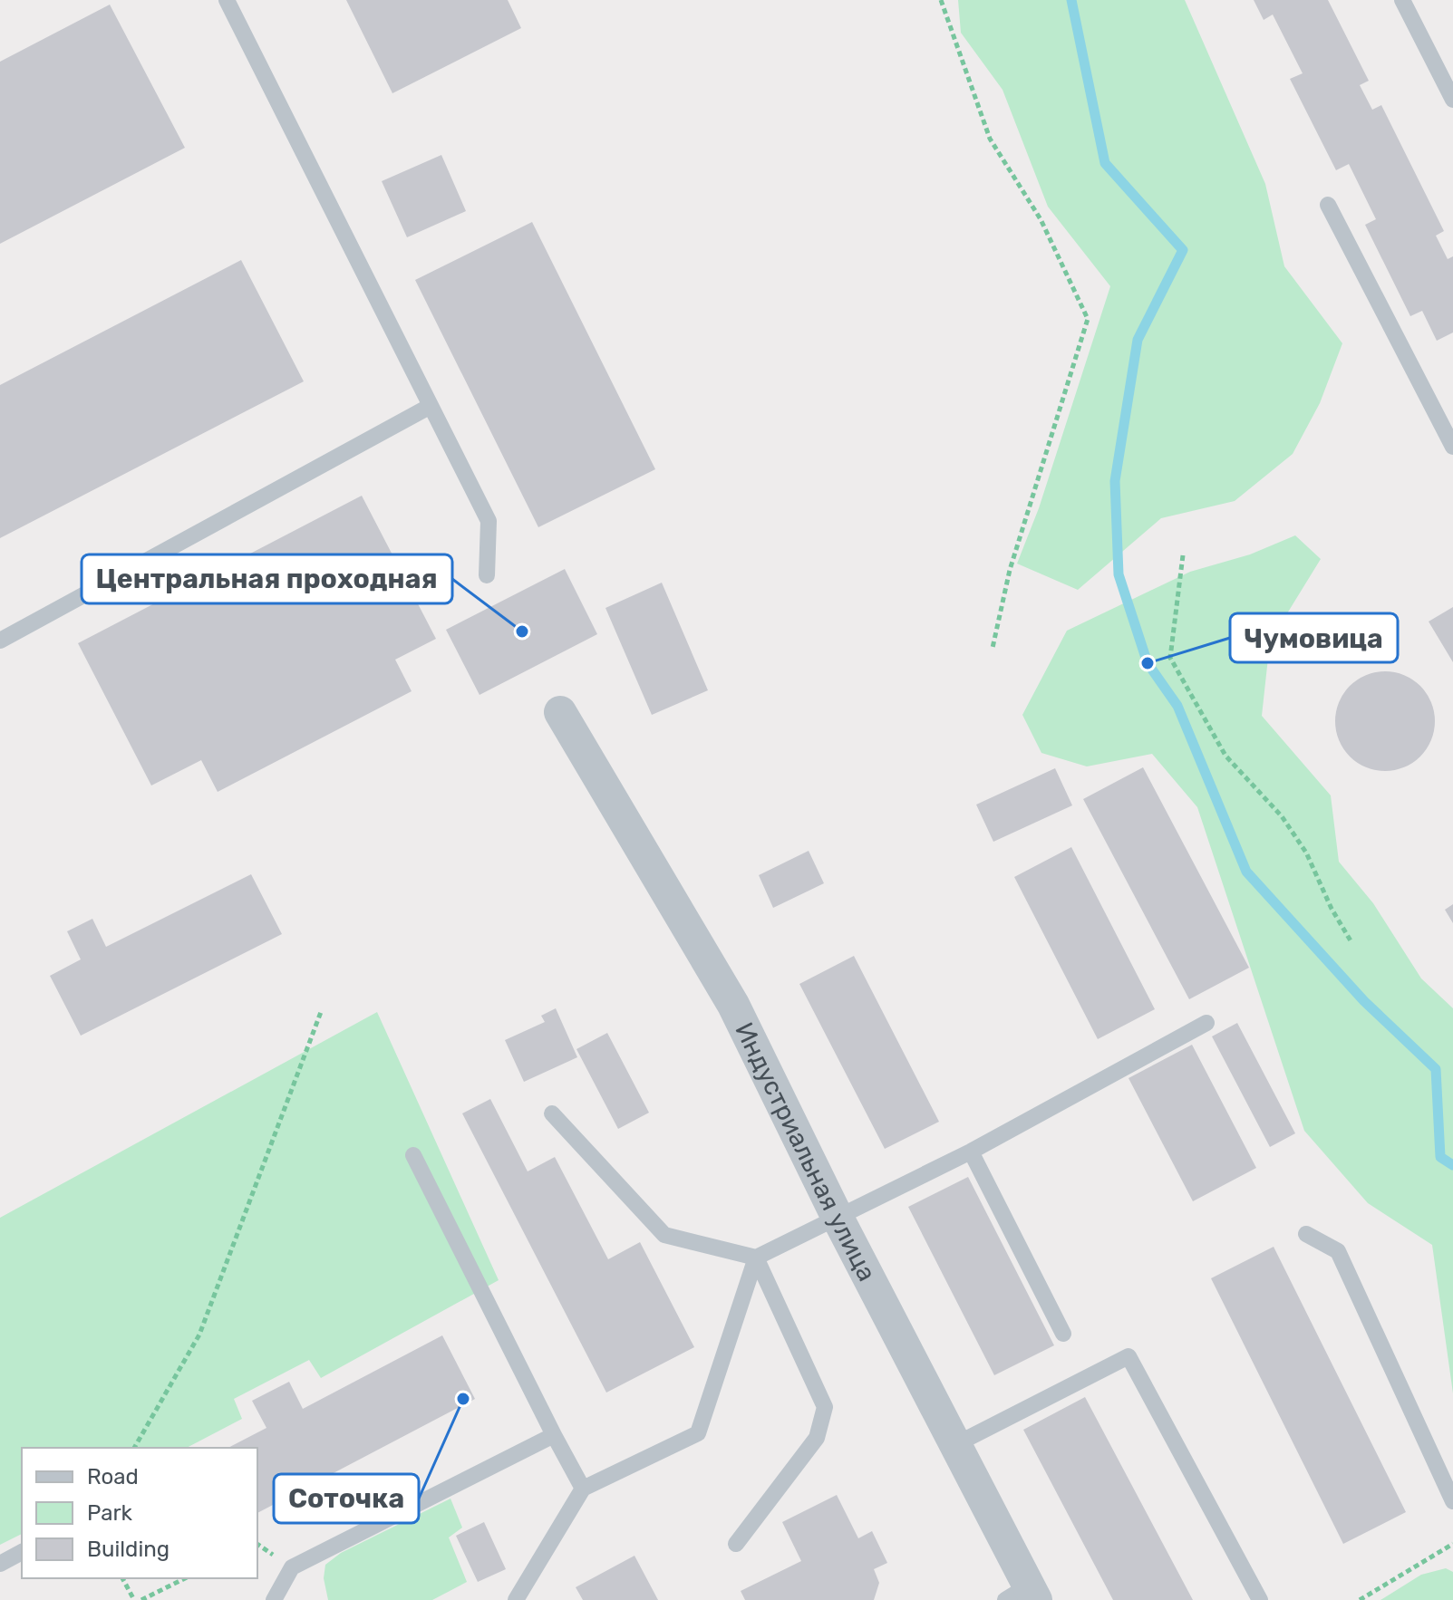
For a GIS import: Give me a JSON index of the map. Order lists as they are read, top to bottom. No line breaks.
{"streets":{"street":["Индустриальная улица"]},"places":["Центральная проходная","Чумовица","Соточка"],"legend":["Road","Park","Building"]}
